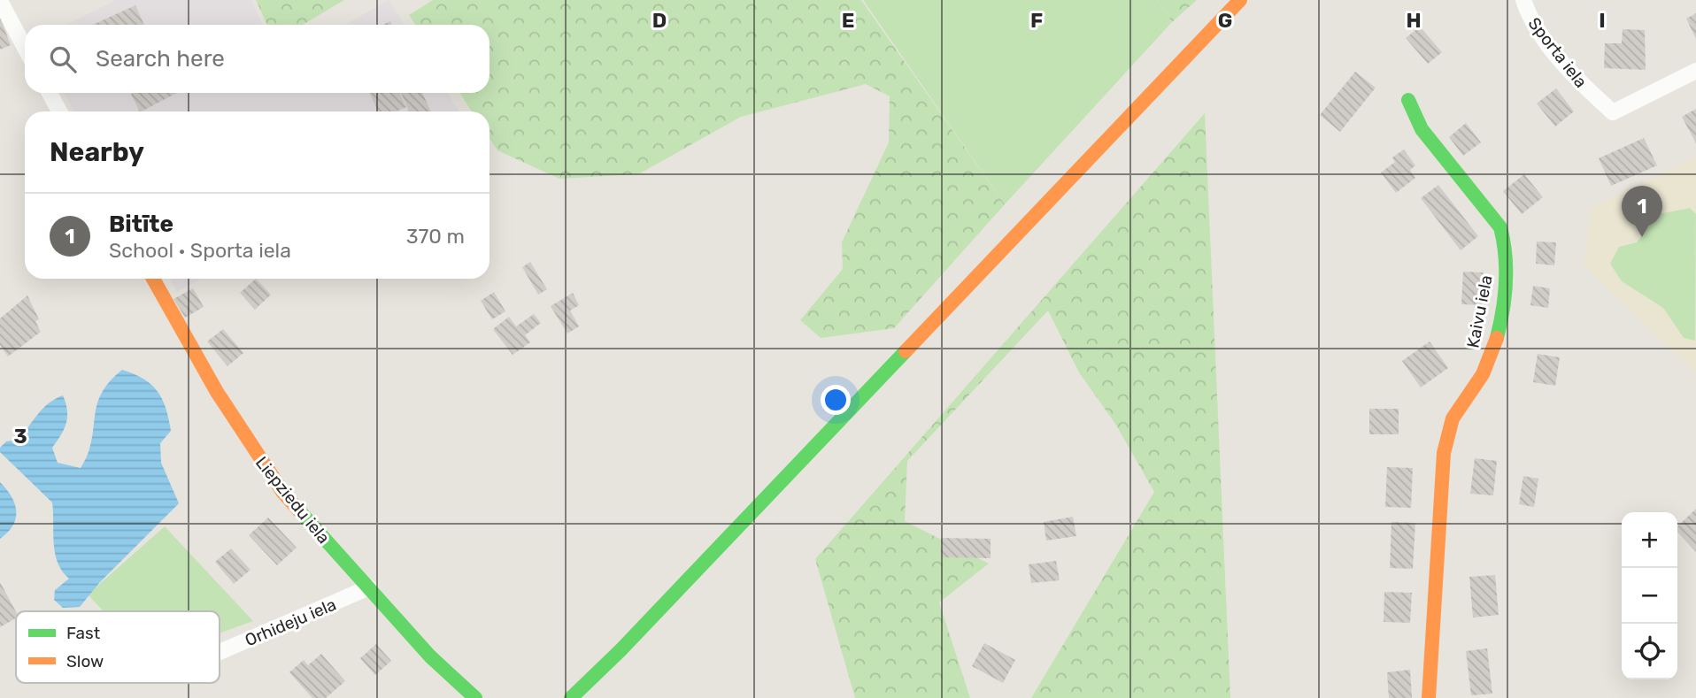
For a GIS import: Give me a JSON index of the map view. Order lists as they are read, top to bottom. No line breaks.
{"streets":{"street":["Sporta iela","Kaivu iela","Liepziedu iela","Orhideju iela"]},"crossings":[["Liepziedu iela","Orhideju iela"]],"legend":["Fast","Slow"],"page":{"search":"Search here","heading":"Nearby","pins":"1","list":[{"mark":"1","name":"Bitīte","note":"School · Sporta iela","value":"370 m"}],"map_buttons":["+","−"]},"grid":{"columns":["D","E","F","G","H","I"],"rows":["3"]}}
